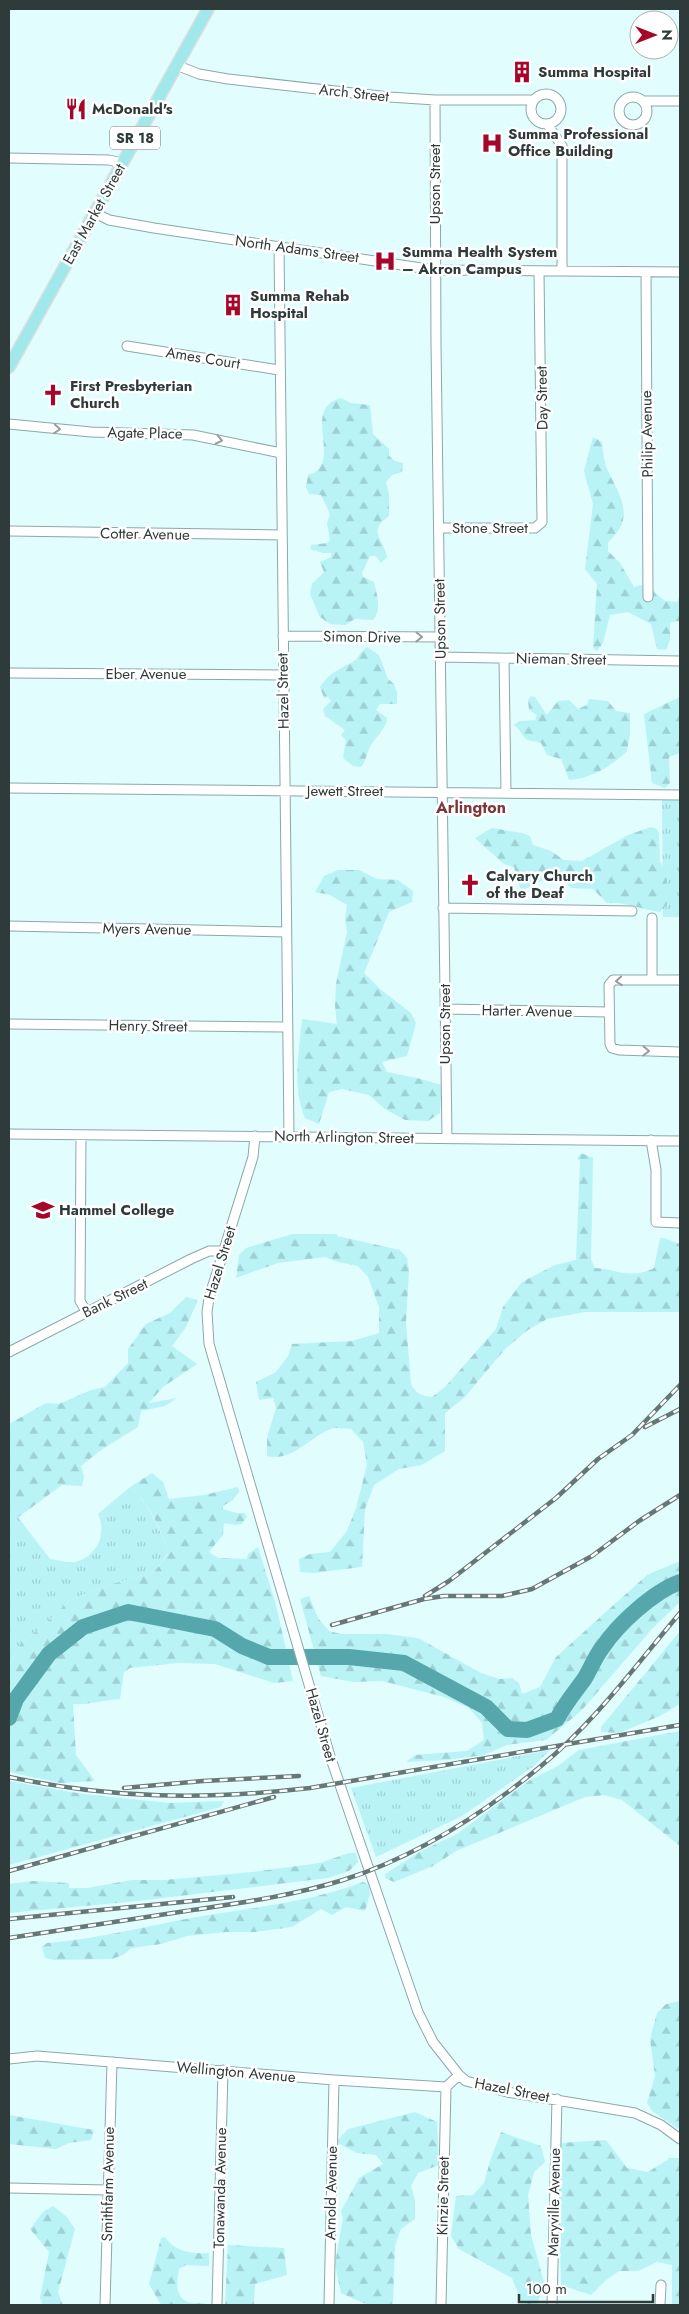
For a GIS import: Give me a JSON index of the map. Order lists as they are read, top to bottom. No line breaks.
{"streets":{"main road":["SR 18","East Market Street"],"street":["Arch Street","Upson Street","North Adams Street","Ames Court","Day Street","Agate Place","Philip Avenue","Stone Street","Cotter Avenue","Simon Drive","Nieman Street","Eber Avenue","Hazel Street","Jewett Street","Myers Avenue","Harter Avenue","Henry Street","North Arlington Street","Bank Street","Wellington Avenue","Smithfarm Avenue","Tonawanda Avenue","Arnold Avenue","Kinzie Street","Maryville Avenue"]},"crossings":[["Arch Street","Upson Street"],["Arch Street","East Market Street"],["Upson Street","North Adams Street"],["Upson Street","Stone Street"],["Upson Street","Simon Drive"],["Upson Street","Nieman Street"],["Upson Street","Jewett Street"],["Upson Street","Harter Avenue"],["Upson Street","North Arlington Street"],["East Market Street","North Adams Street"],["North Adams Street","Day Street"],["North Adams Street","Philip Avenue"],["North Adams Street","Hazel Street"],["Ames Court","Hazel Street"],["Day Street","Stone Street"],["Agate Place","Hazel Street"],["Cotter Avenue","Hazel Street"],["Simon Drive","Hazel Street"],["Eber Avenue","Hazel Street"],["Hazel Street","Jewett Street"],["Hazel Street","Myers Avenue"],["Hazel Street","Henry Street"],["Hazel Street","North Arlington Street"],["Hazel Street","Bank Street"],["Hazel Street","Maryville Avenue"],["Wellington Avenue","Smithfarm Avenue"],["Wellington Avenue","Tonawanda Avenue"],["Wellington Avenue","Arnold Avenue"],["Wellington Avenue","Kinzie Street"]],"one_way":["Agate Place","Simon Drive"],"districts":["Arlington"],"places":{"building":["Summa Hospital","Summa Rehab Hospital"],"restaurant":["McDonald's"],"hospital":["Summa Professional Office Building","Summa Health System – Akron Campus"],"church":["First Presbyterian Church","Calvary Church of the Deaf"],"school or university":["Hammel College"]},"scale_bar":"100 m","north":"right"}
